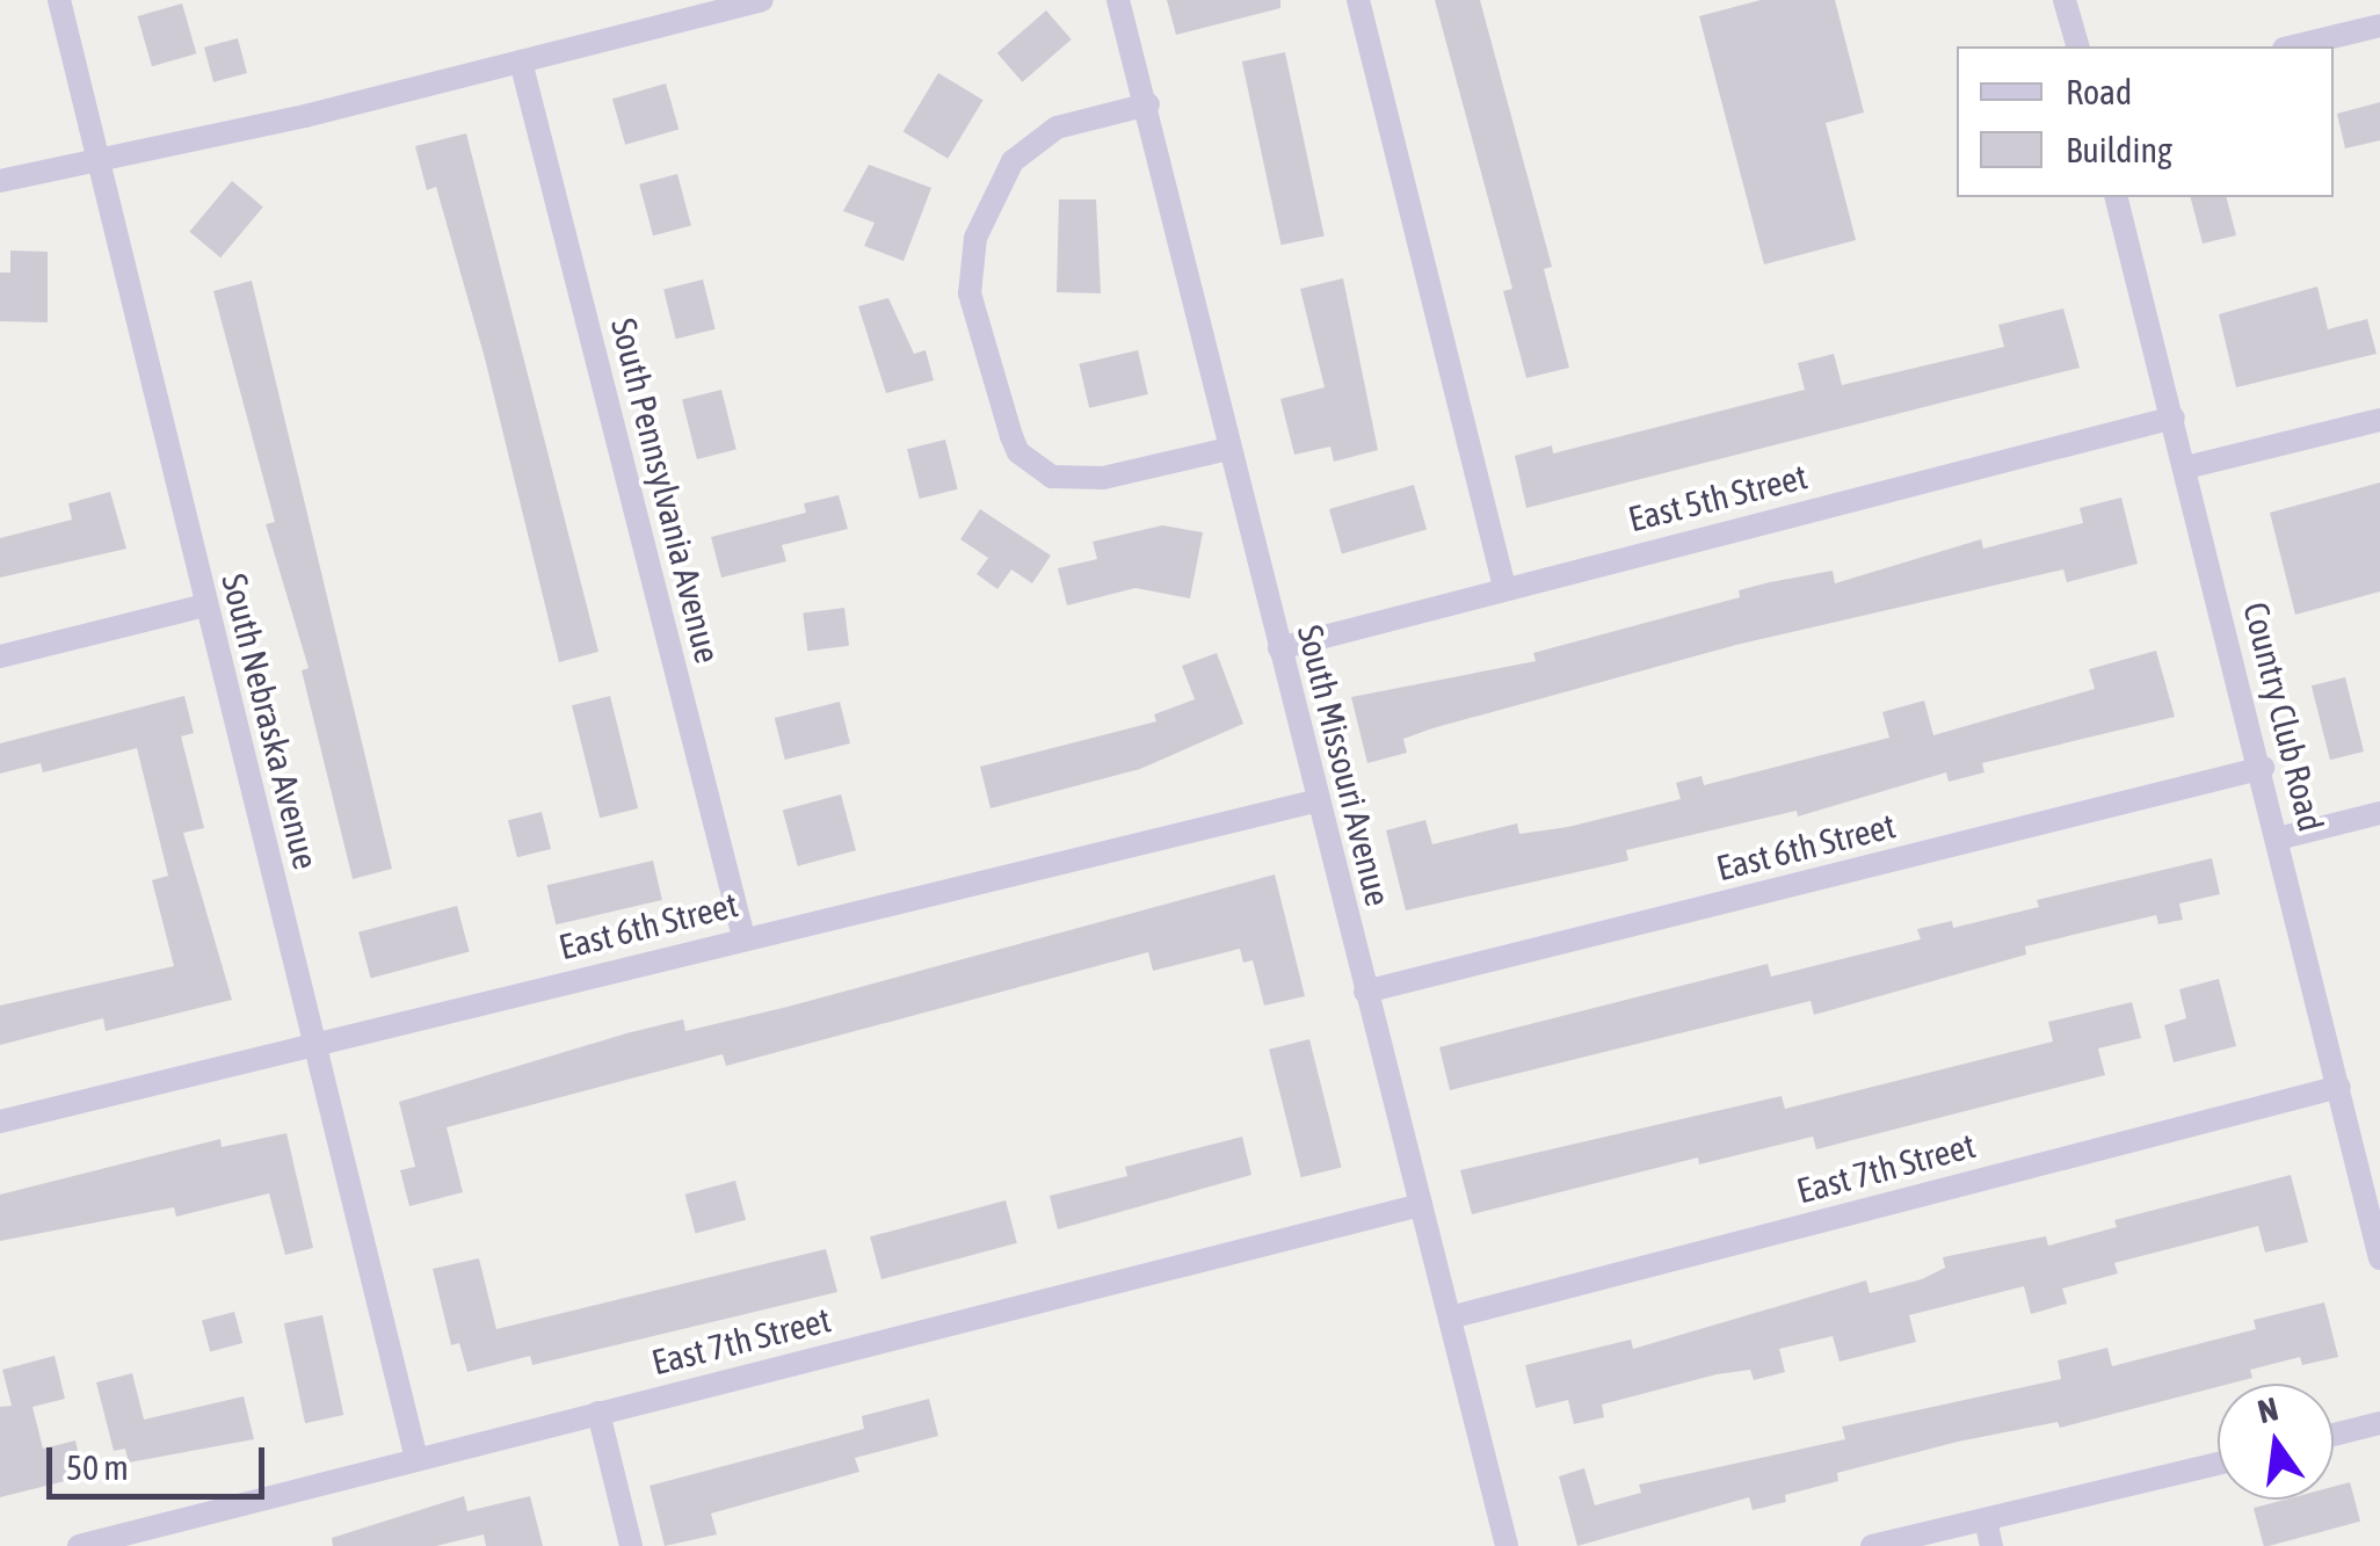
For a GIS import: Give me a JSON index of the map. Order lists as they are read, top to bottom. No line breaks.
{"streets":{"street":["South Pennsylvania Avenue","East 5th Street","Country Club Road","South Nebraska Avenue","South Missouri Avenue","East 6th Street","East 7th Street"]},"crossings":[["South Pennsylvania Avenue","East 6th Street"],["East 5th Street","Country Club Road"],["East 5th Street","South Missouri Avenue"],["Country Club Road","East 6th Street"],["Country Club Road","East 7th Street"],["South Nebraska Avenue","East 6th Street"],["South Nebraska Avenue","East 7th Street"],["South Missouri Avenue","East 6th Street"],["South Missouri Avenue","East 7th Street"]],"legend":["Road","Building"],"scale_bar":"50 m","north":"top"}
